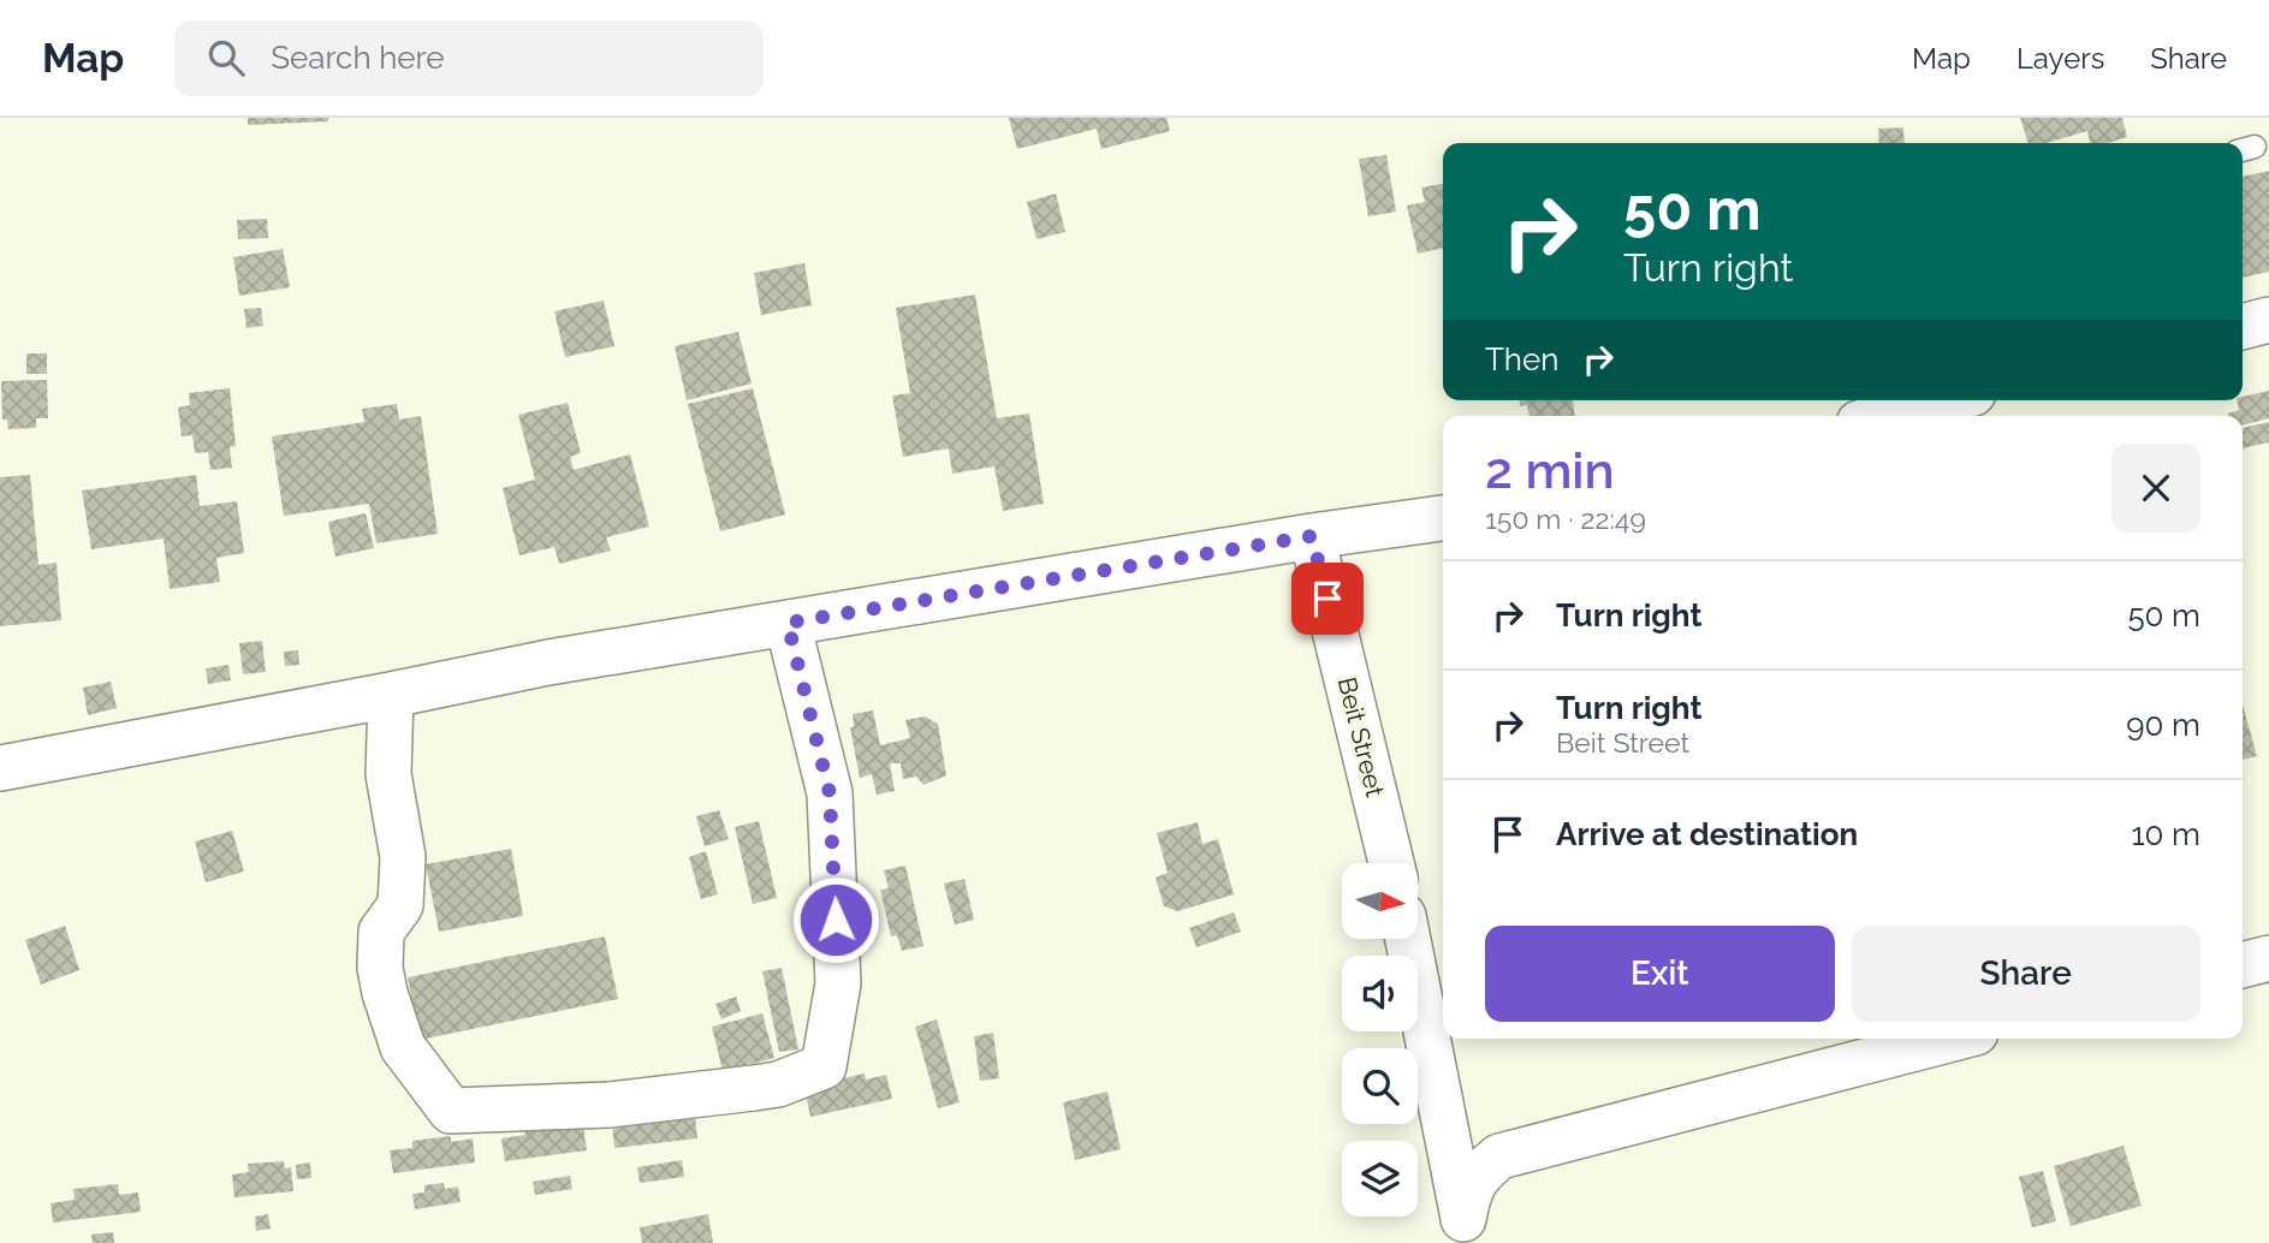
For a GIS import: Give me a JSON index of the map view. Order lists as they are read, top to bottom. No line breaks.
{"streets":{"street":["Beit Street"]},"north":"right","page":{"header":"Map","search":"Search here","nav":["Map","Layers","Share"],"turn":["50 m","Turn right"],"then":"Then","heading":["2 min","150 m · 22:49"],"list":[{"name":"Turn right","value":"50 m"},{"name":"Turn right","note":"Beit Street","value":"90 m"},{"name":"Arrive at destination","value":"10 m"}],"buttons":["Exit","Share"]}}
